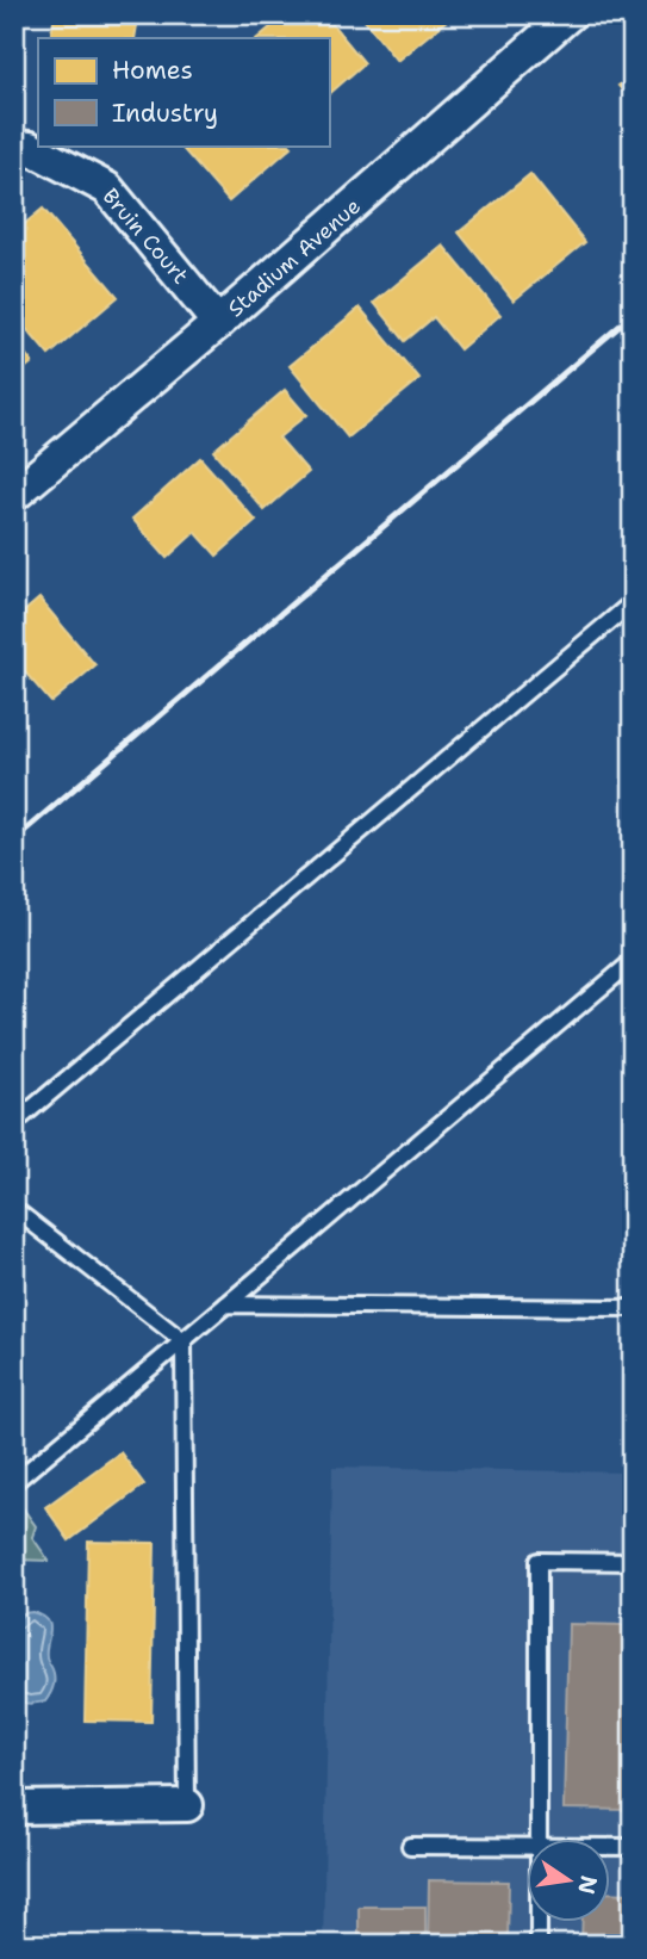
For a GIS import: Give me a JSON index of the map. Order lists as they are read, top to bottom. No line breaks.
{"streets":{"street":["Bruin Court","Stadium Avenue"]},"crossings":[["Bruin Court","Stadium Avenue"]],"legend":["Homes","Industry"],"north":"right"}
